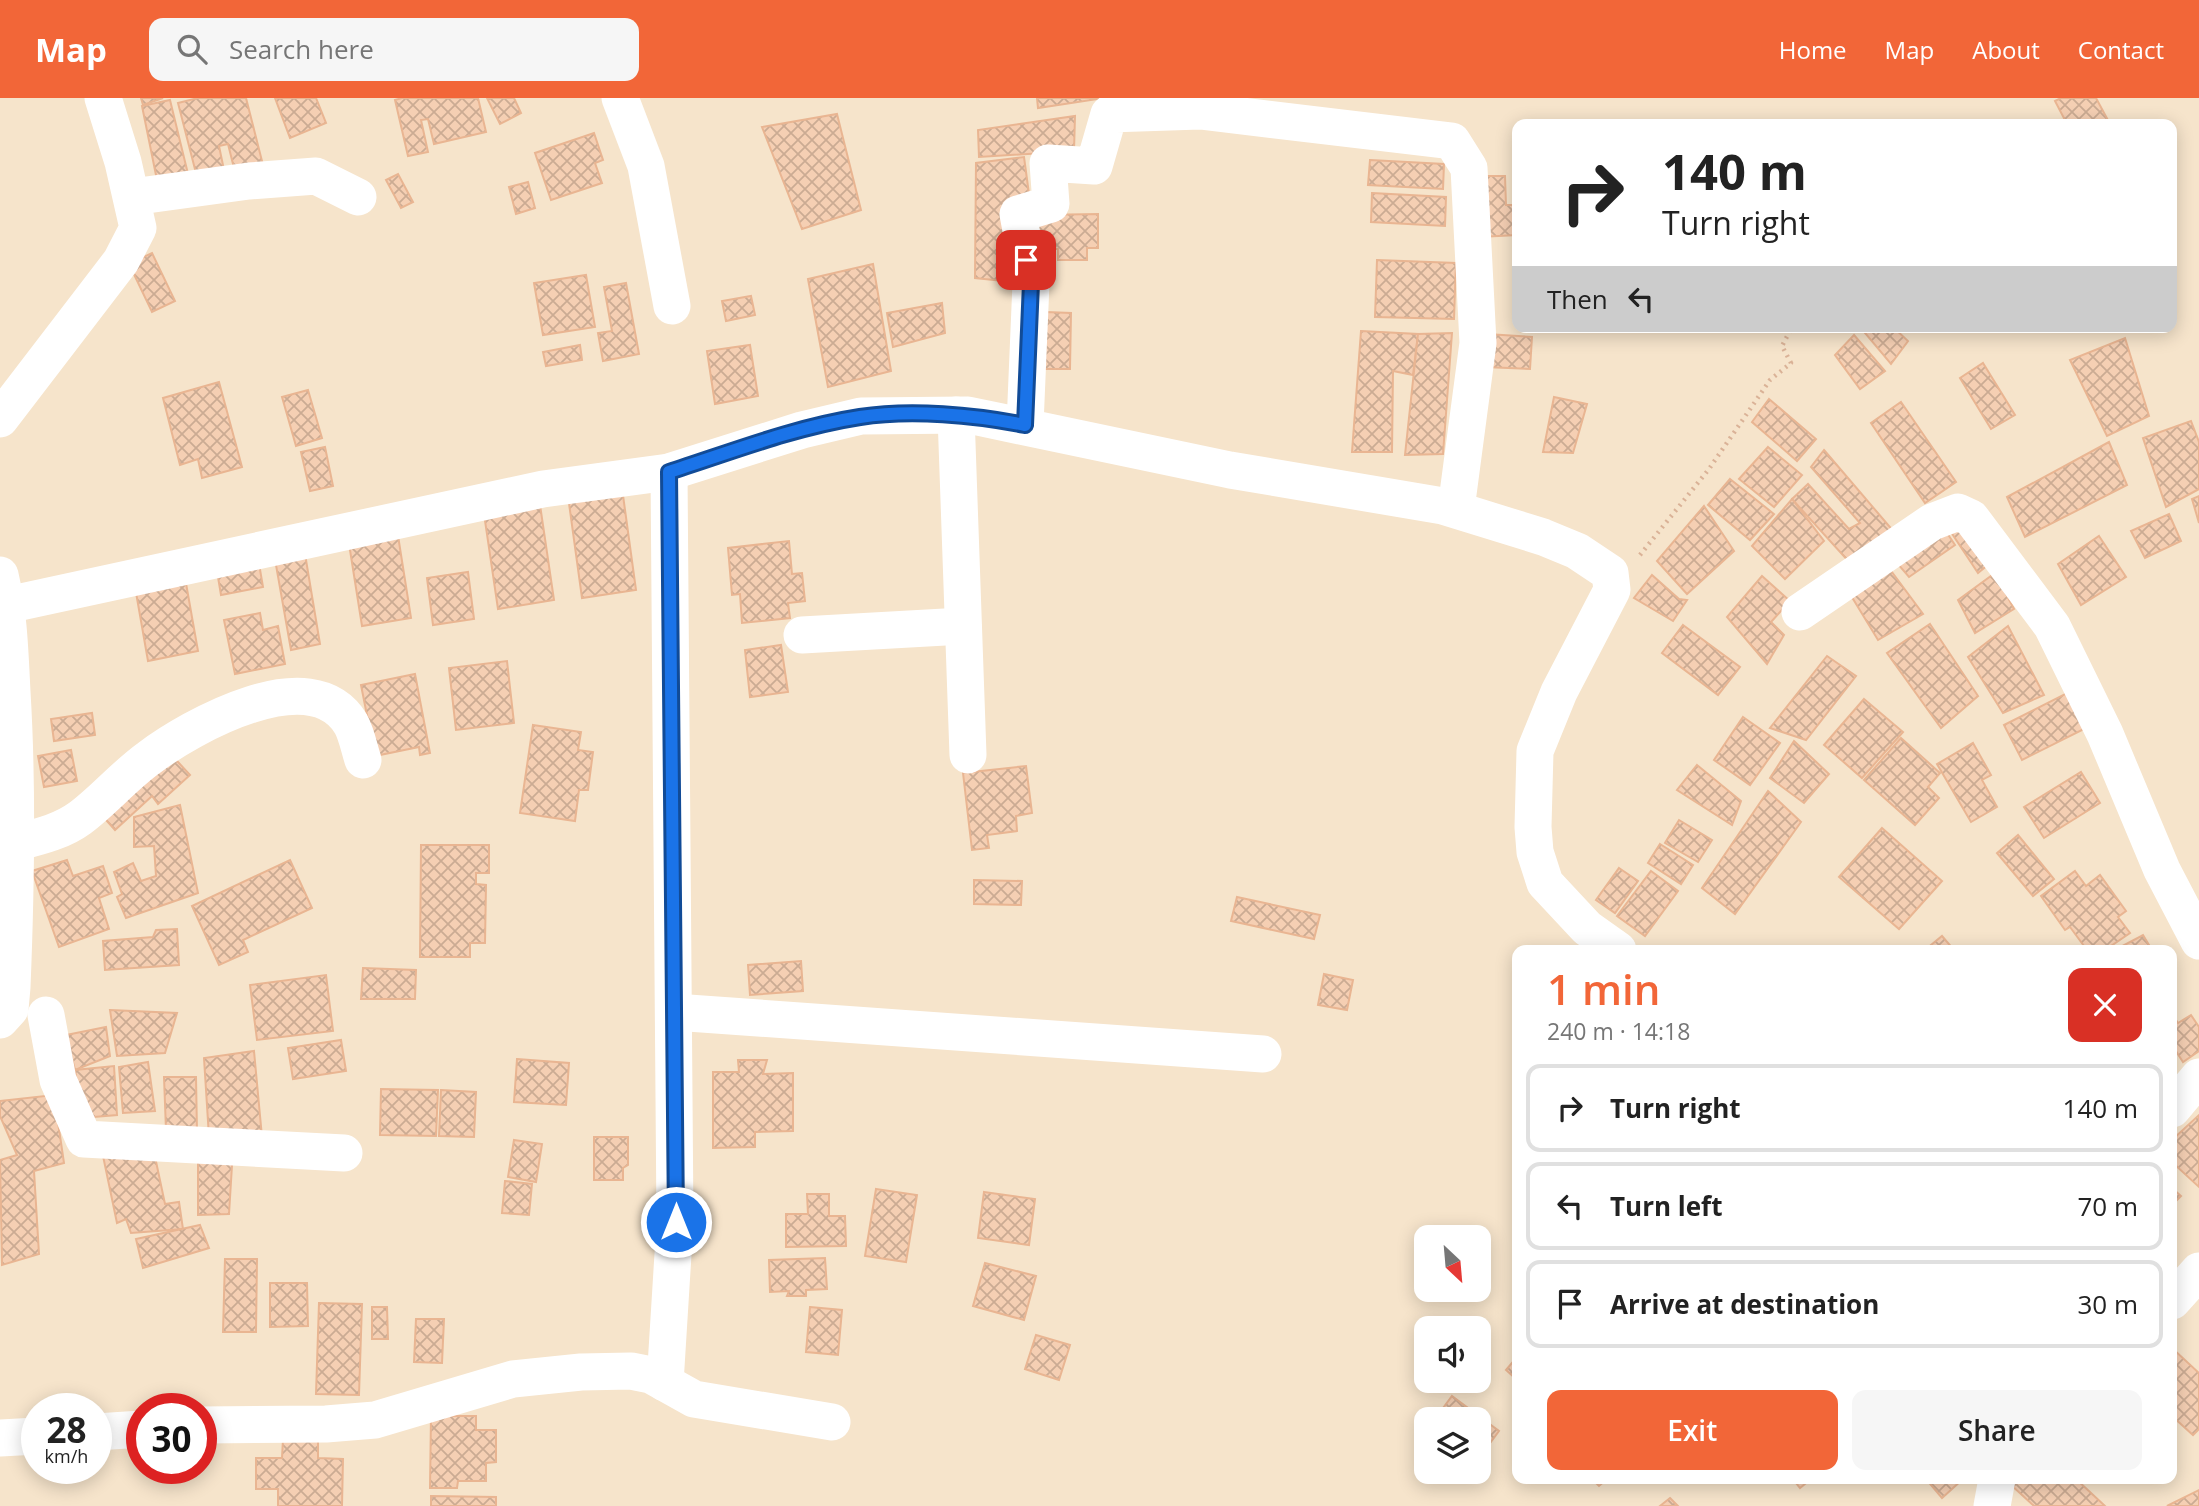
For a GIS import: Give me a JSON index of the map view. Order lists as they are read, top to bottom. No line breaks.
{"north":"bottom right","page":{"header":"Map","search":"Search here","nav":["Home","Map","About","Contact"],"turn":["140 m","Turn right"],"then":"Then","heading":["1 min","240 m · 14:18"],"list":[{"name":"Turn right","value":"140 m"},{"name":"Turn left","value":"70 m"},{"name":"Arrive at destination","value":"30 m"}],"buttons":["Exit","Share"],"speed":"28 km/h","limit":"30"}}
